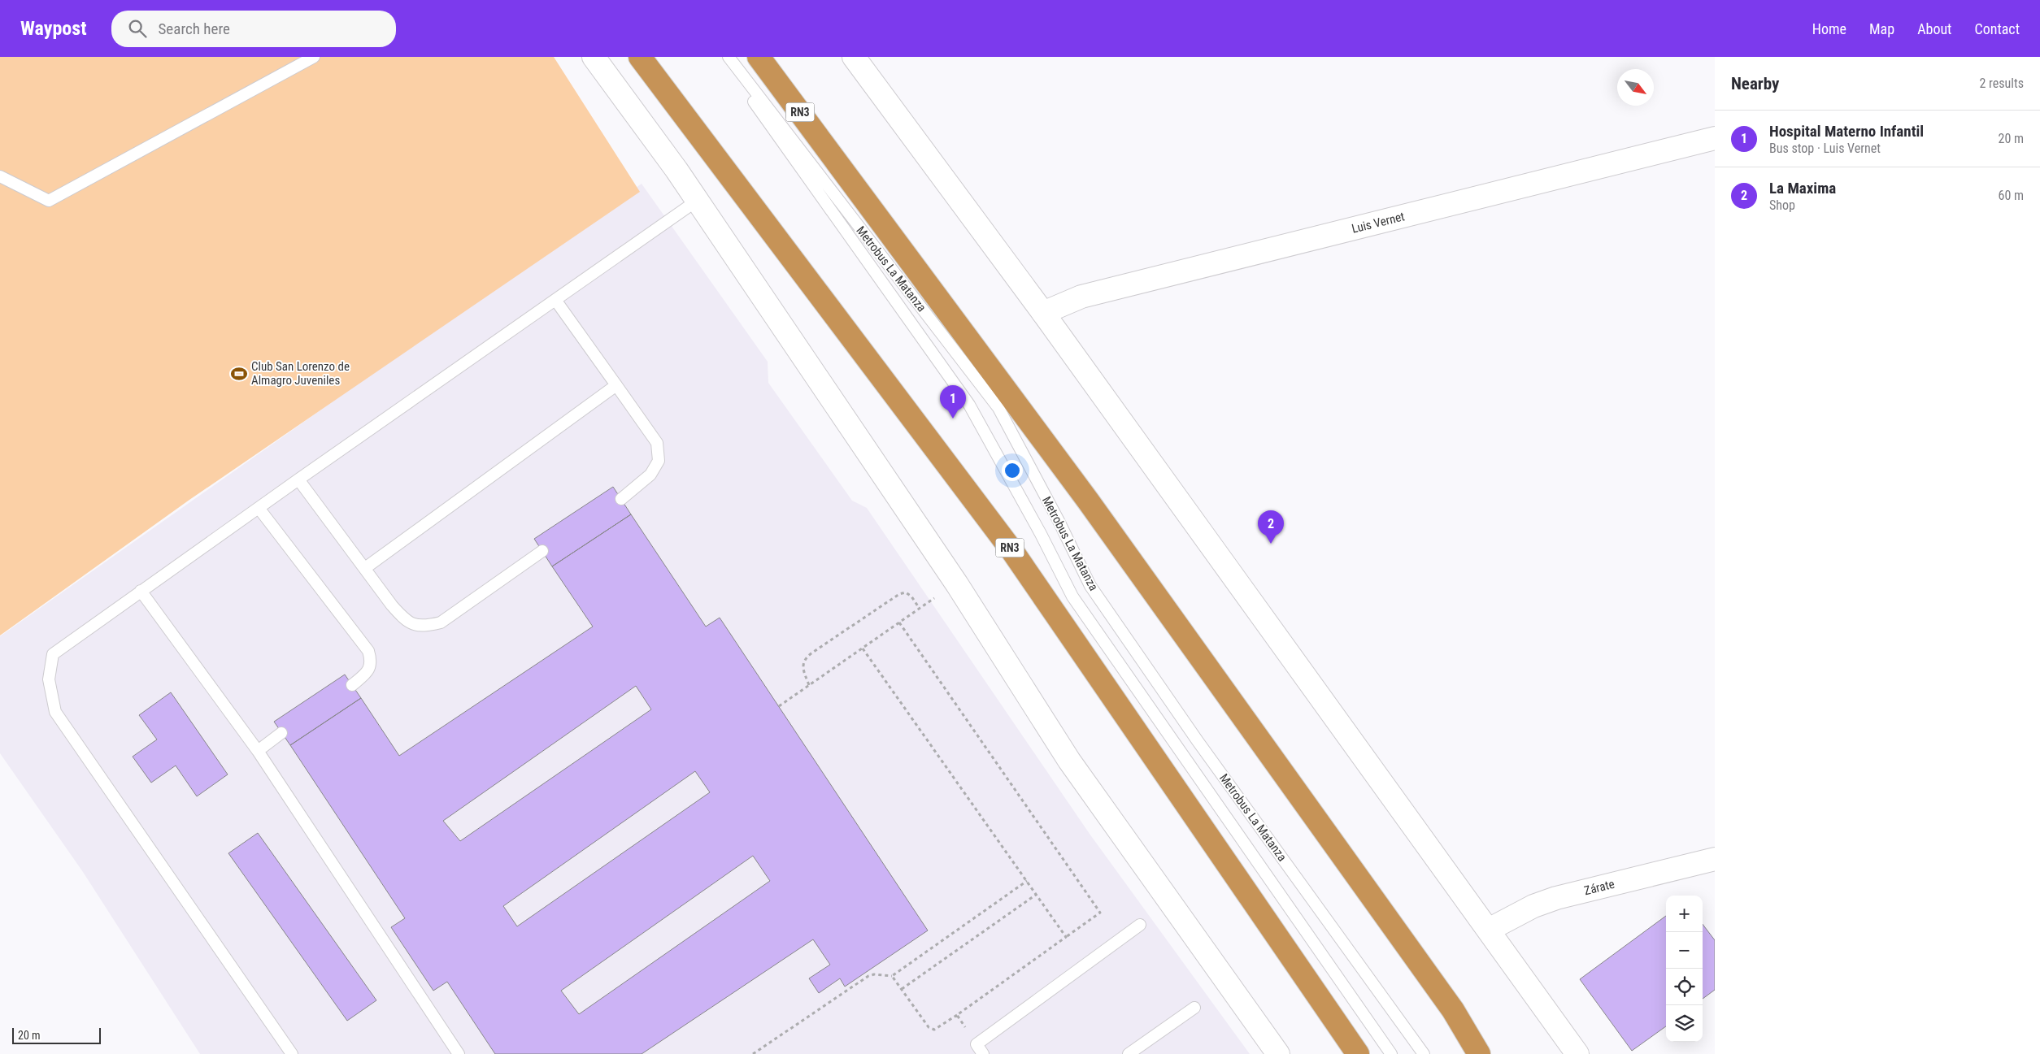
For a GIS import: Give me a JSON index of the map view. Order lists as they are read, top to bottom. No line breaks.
{"streets":{"highway":["RN3"],"street":["Luis Vernet","Zárate"],"lane":["Metrobus La Matanza"]},"places":{"sports":["Club San Lorenzo de Almagro Juveniles"]},"scale_bar":"20 m","north":"bottom right","page":{"header":"Waypost","search":"Search here","nav":["Home","Map","About","Contact"],"heading":["Nearby","2 results"],"list":[{"mark":"1","name":"Hospital Materno Infantil","note":"Bus stop · Luis Vernet","value":"20 m"},{"mark":"2","name":"La Maxima","note":"Shop","value":"60 m"}],"pins":["1","2"],"map_buttons":["+","−"],"scale":"20 m"}}
